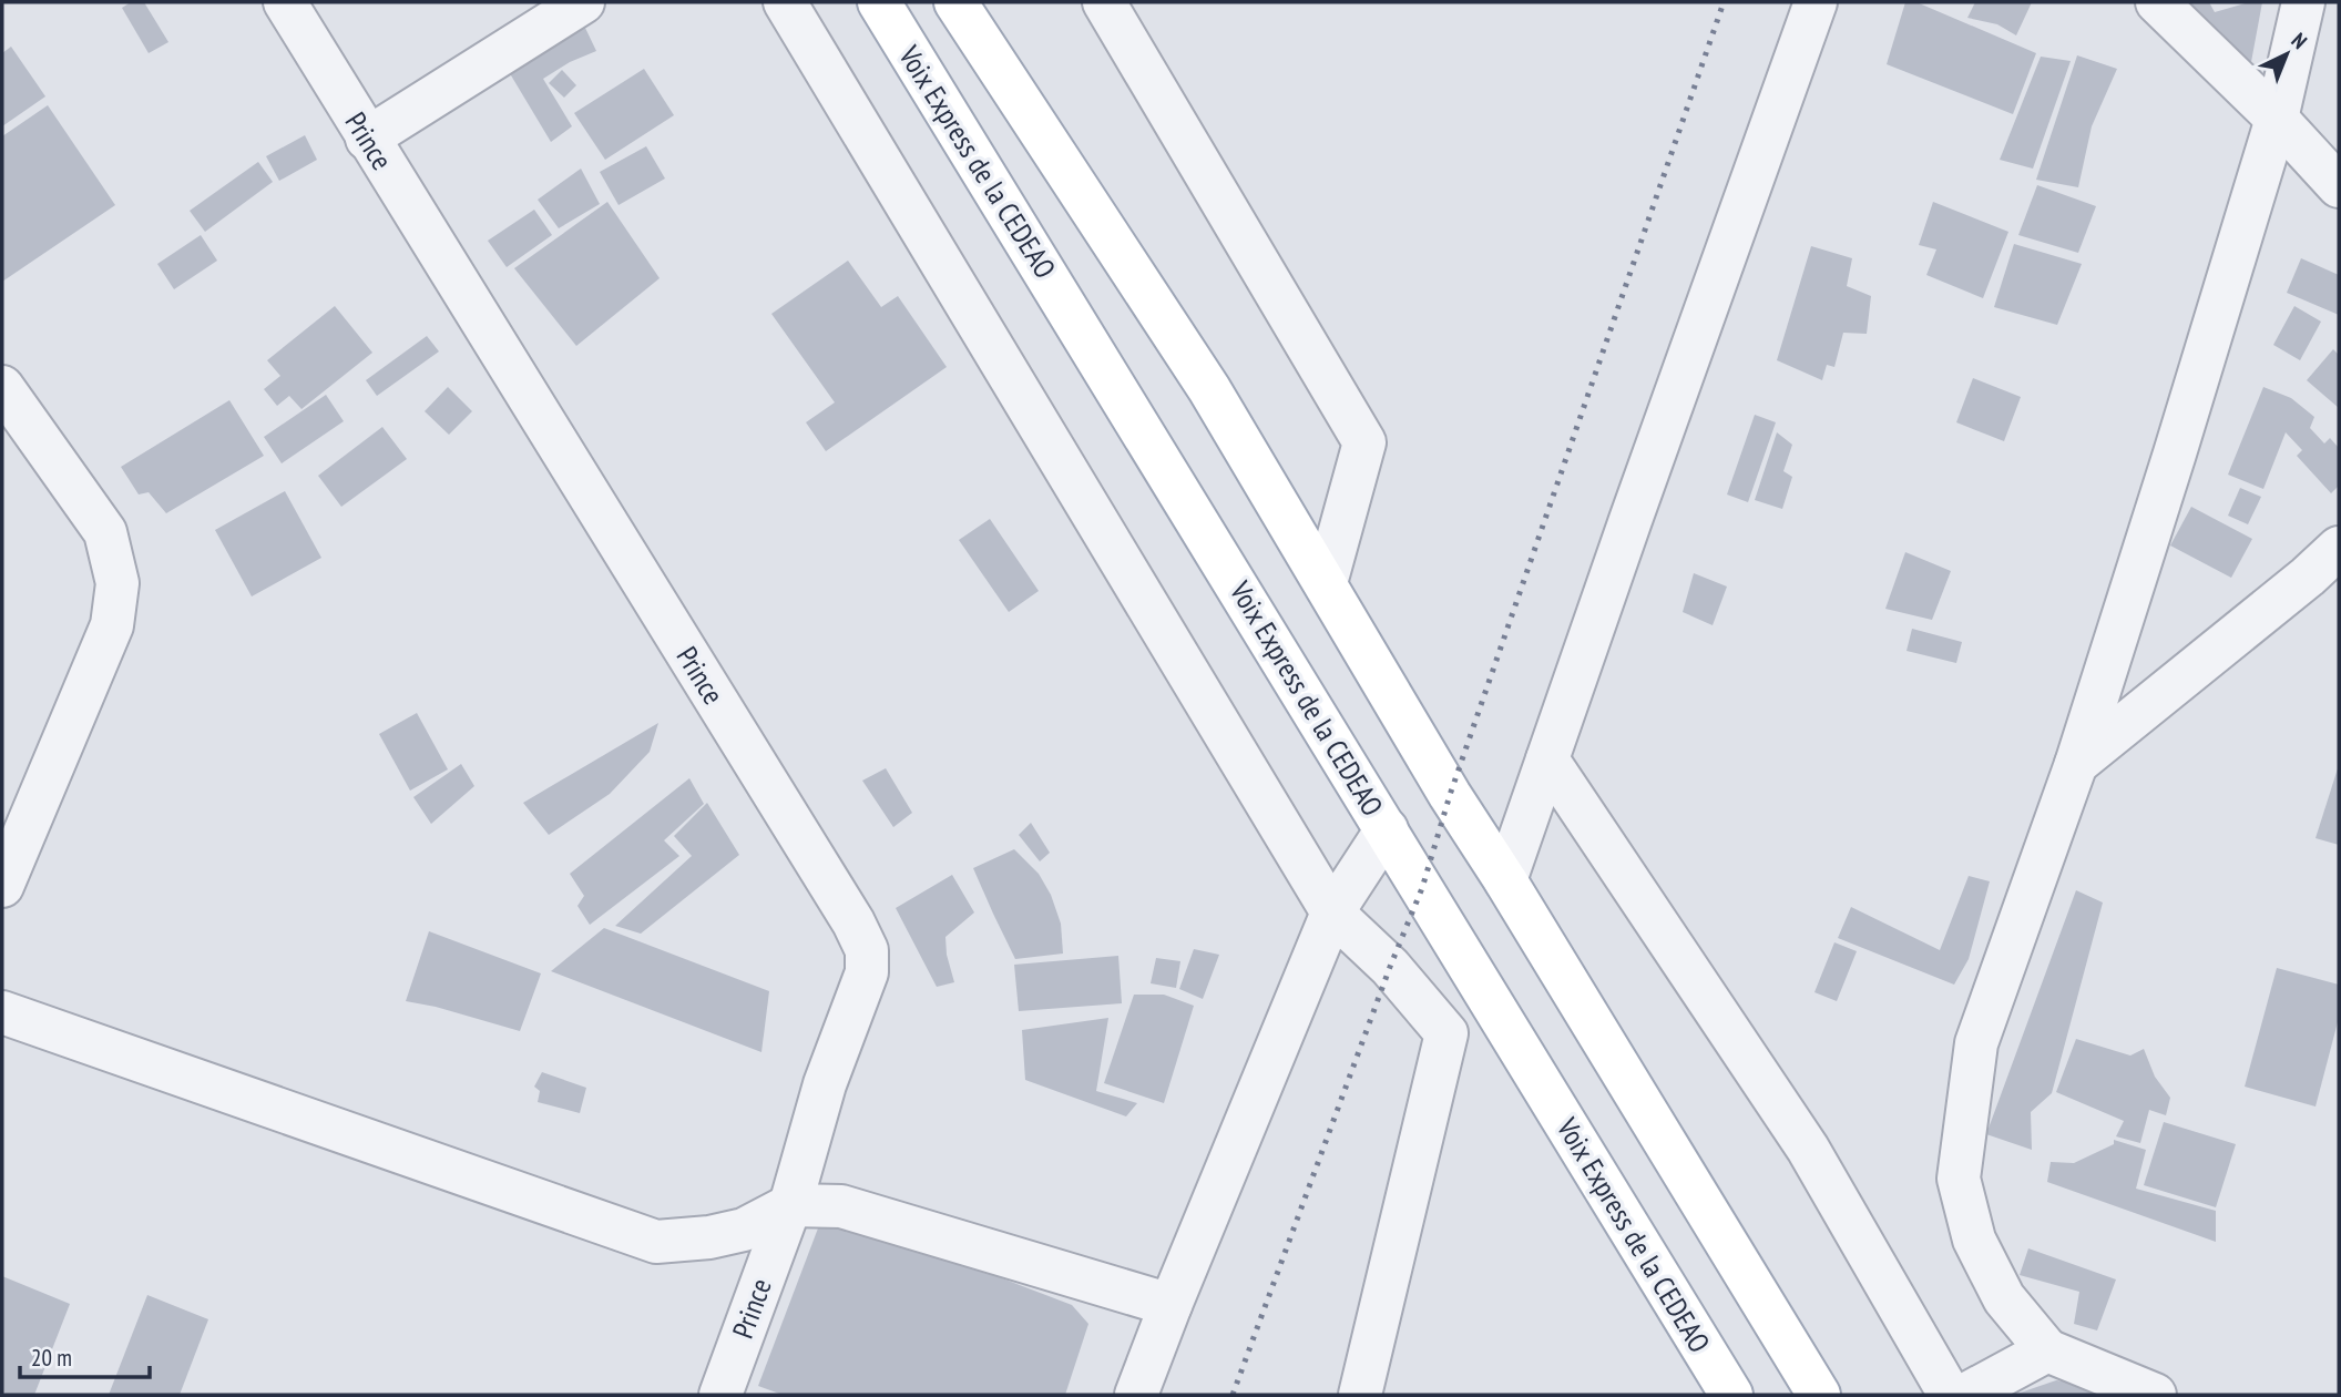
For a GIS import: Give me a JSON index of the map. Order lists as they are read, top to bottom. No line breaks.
{"streets":{"main road":["Voix Express de la CEDEAO"],"street":["Prince"]},"scale_bar":"20 m","north":"top right"}
